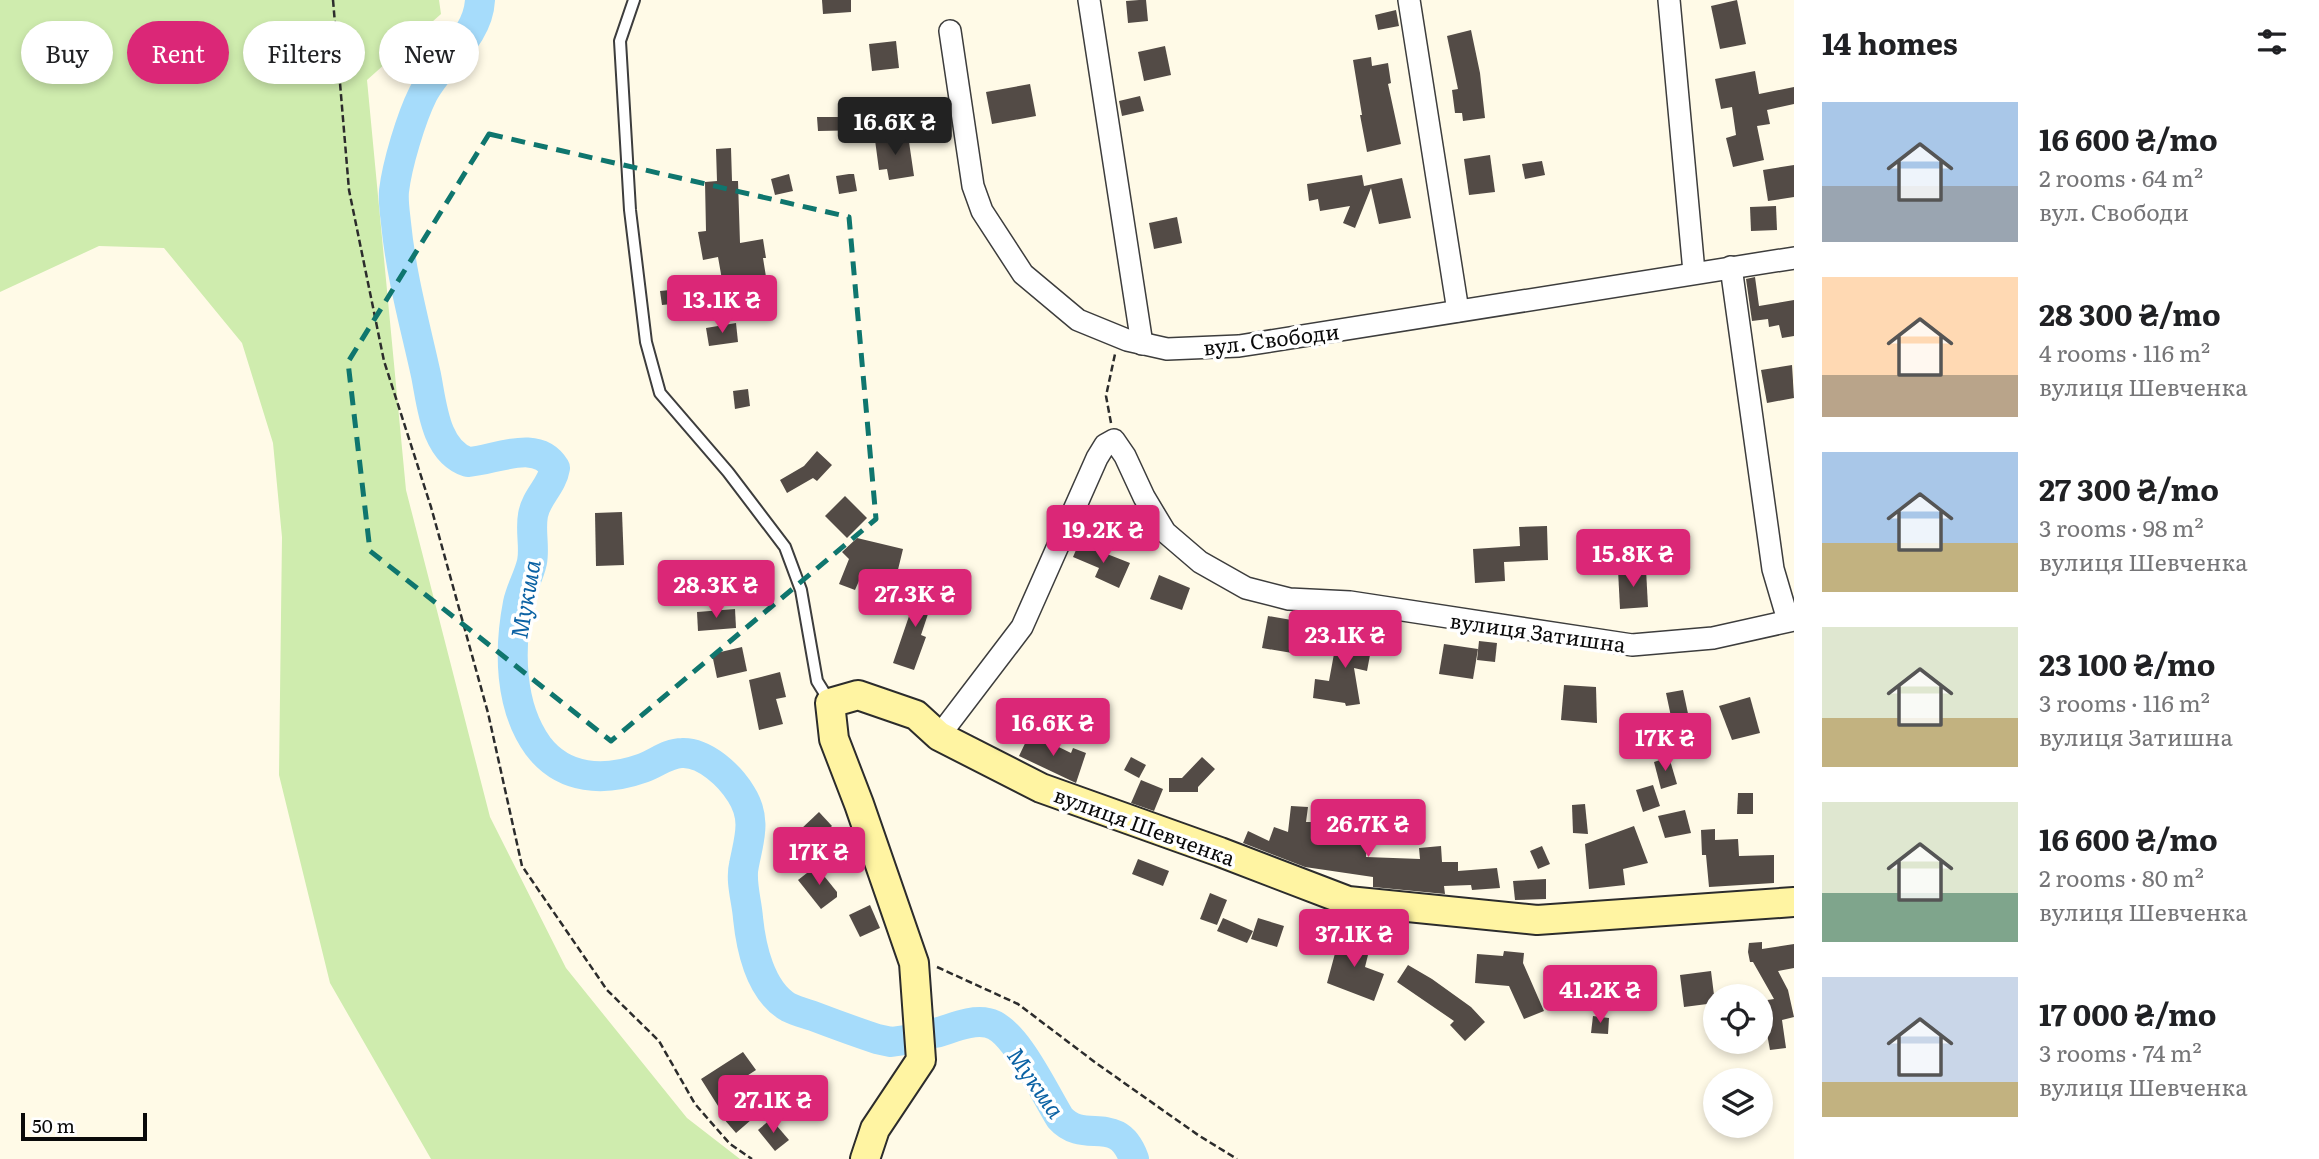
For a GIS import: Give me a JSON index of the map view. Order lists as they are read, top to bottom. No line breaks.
{"streets":{"street":["вул. Свободи","вулиця Затишна","вулиця Шевченка"]},"water":["Мукша"],"scale_bar":"50 m","page":{"heading":"14 homes","chip":["Buy","Rent","Filters","New"],"list":[{"name":"16 600 ₴/mo","note":"2 rooms · 64 m² · вул. Свободи"},{"name":"28 300 ₴/mo","note":"4 rooms · 116 m² · вулиця Шевченка"},{"name":"27 300 ₴/mo","note":"3 rooms · 98 m² · вулиця Шевченка"},{"name":"23 100 ₴/mo","note":"3 rooms · 116 m² · вулиця Затишна"},{"name":"16 600 ₴/mo","note":"2 rooms · 80 m² · вулиця Шевченка"},{"name":"17 000 ₴/mo","note":"3 rooms · 74 m² · вулиця Шевченка"}],"price":["16.6K ₴","13.1K ₴","19.2K ₴","15.8K ₴","28.3K ₴","27.3K ₴","23.1K ₴","16.6K ₴","17K ₴","26.7K ₴","17K ₴","37.1K ₴","41.2K ₴","27.1K ₴"],"scale":"50 m"}}
